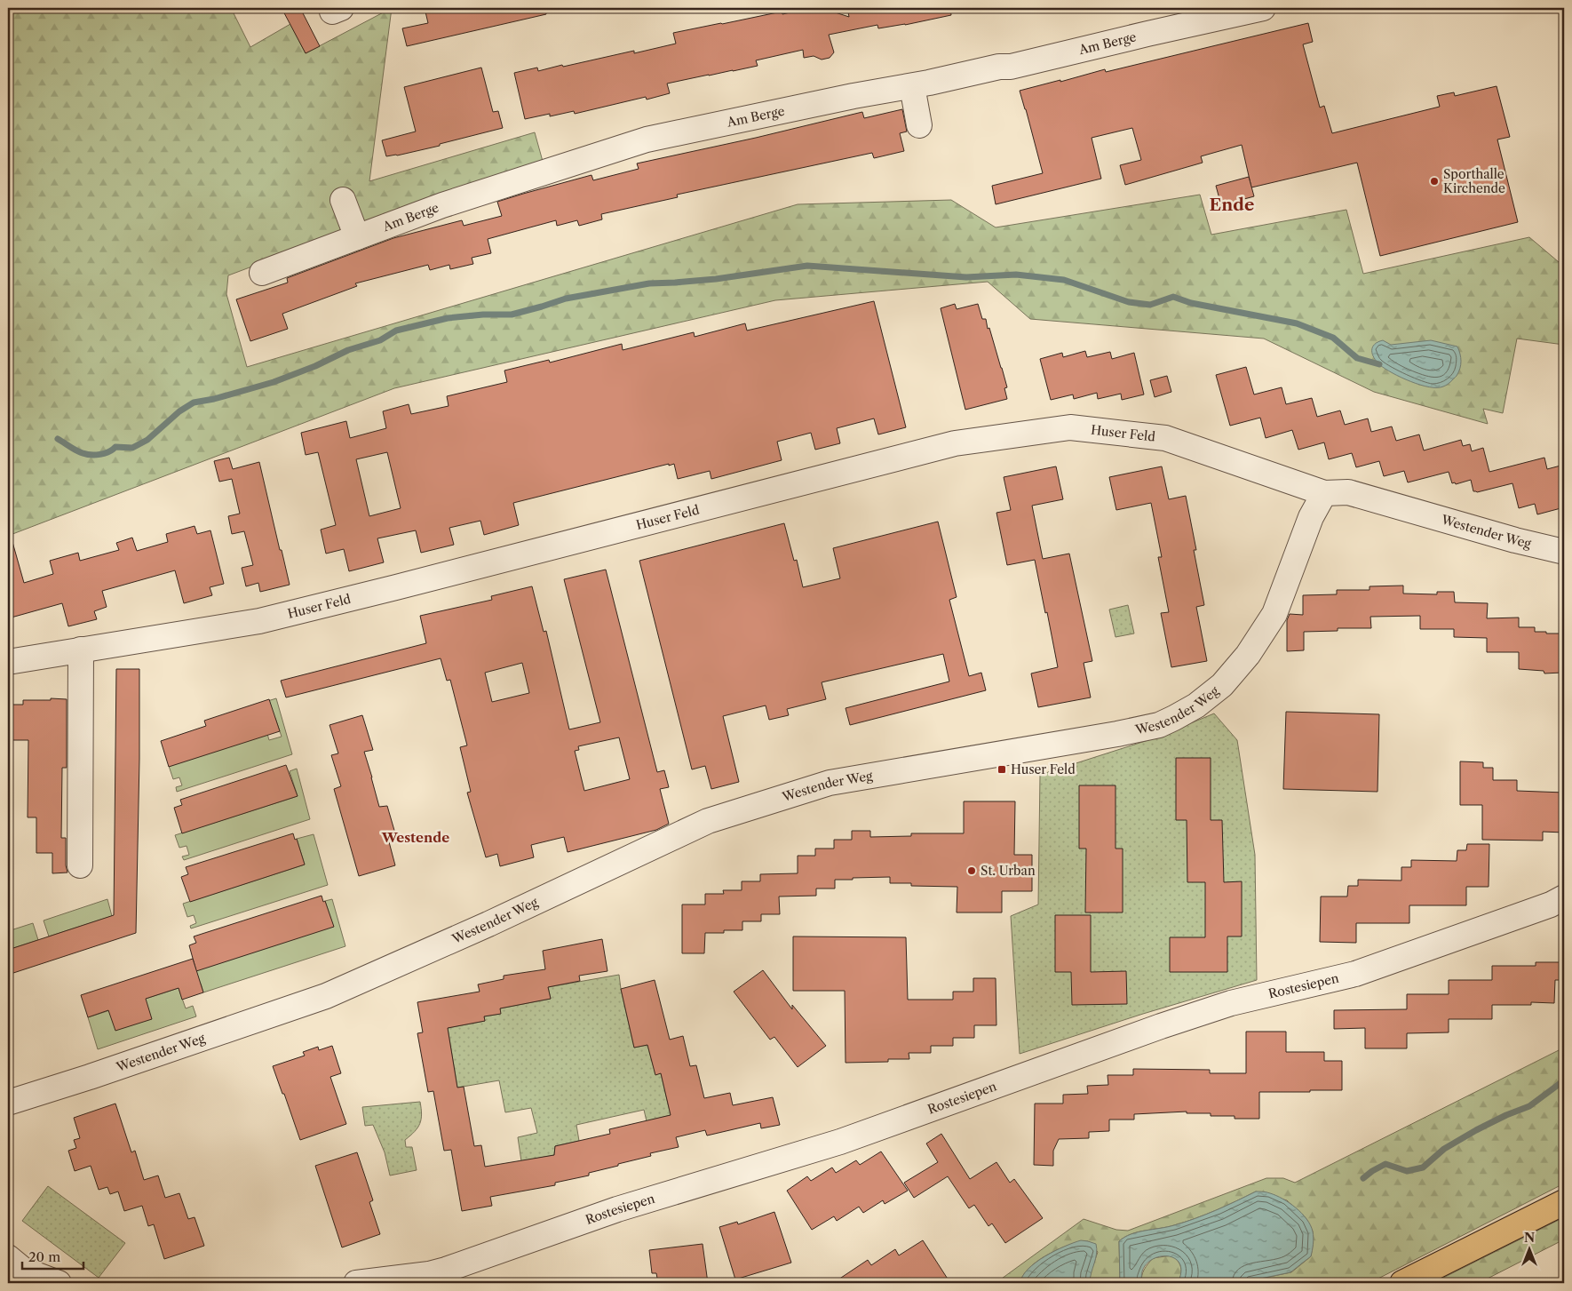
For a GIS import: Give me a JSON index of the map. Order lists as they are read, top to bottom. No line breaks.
{"streets":{"street":["Am Berge","Huser Feld","Westender Weg","Rostesiepen"]},"crossings":[["Huser Feld","Westender Weg"]],"districts":["Ende","Westende"],"places":{"other":["Sporthalle Kirchende","St. Urban"],"transit":["Huser Feld"]},"scale_bar":"20 m","north":"top"}
